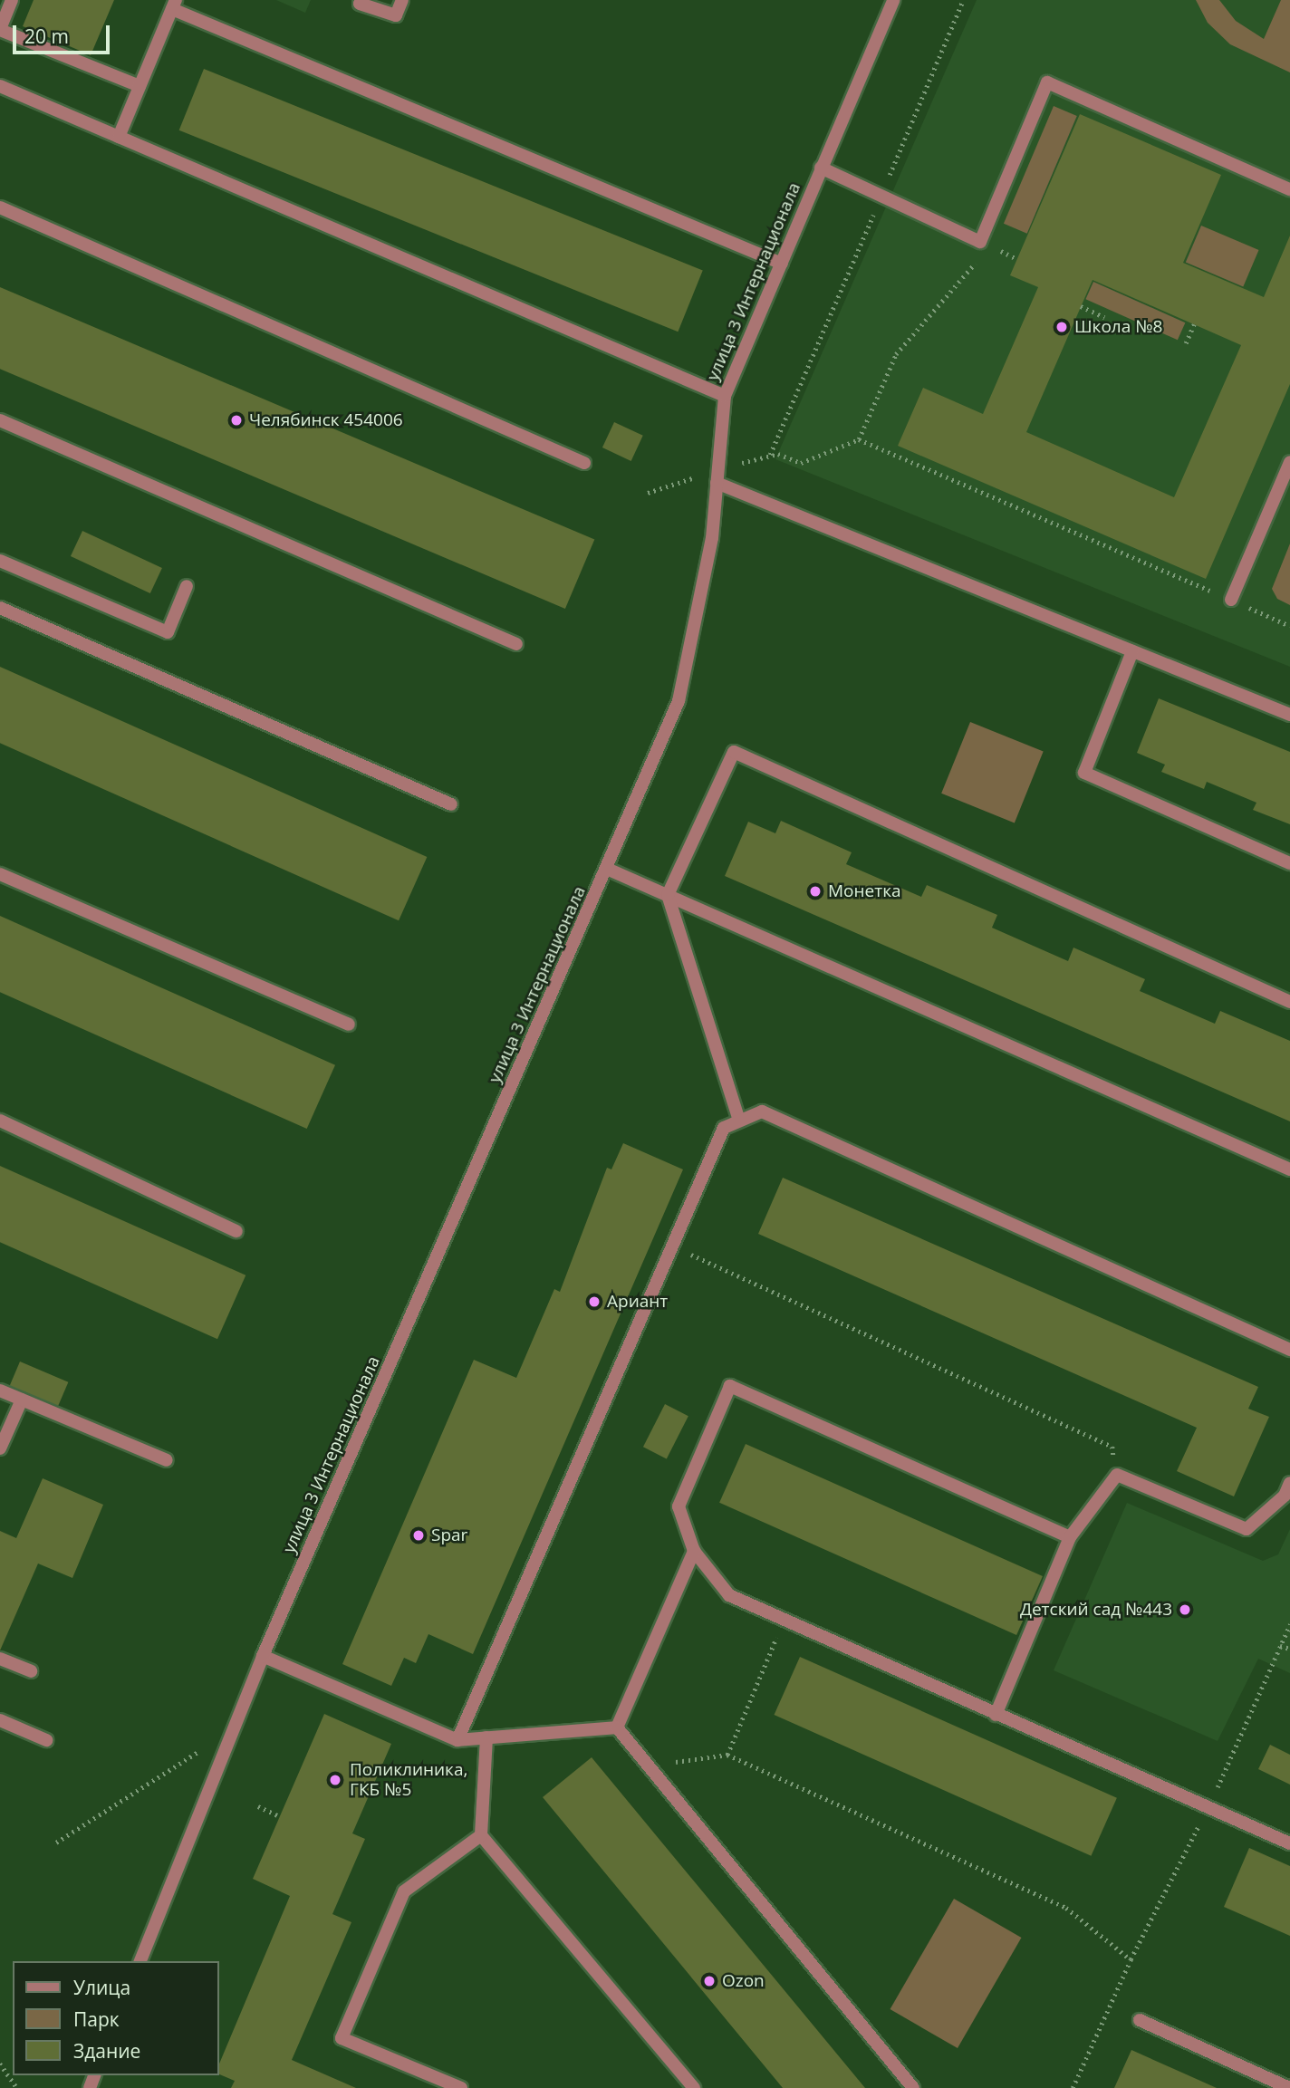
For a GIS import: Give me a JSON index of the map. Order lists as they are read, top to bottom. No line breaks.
{"streets":{"street":["улица 3 Интернационала"]},"places":["Школа №8","Челябинск 454006","Монетка","Ариант","Spar","Детский сад №443","Поликлиника, ГКБ №5","Ozon"],"legend":["Улица","Парк","Здание"],"scale_bar":"20 m"}
